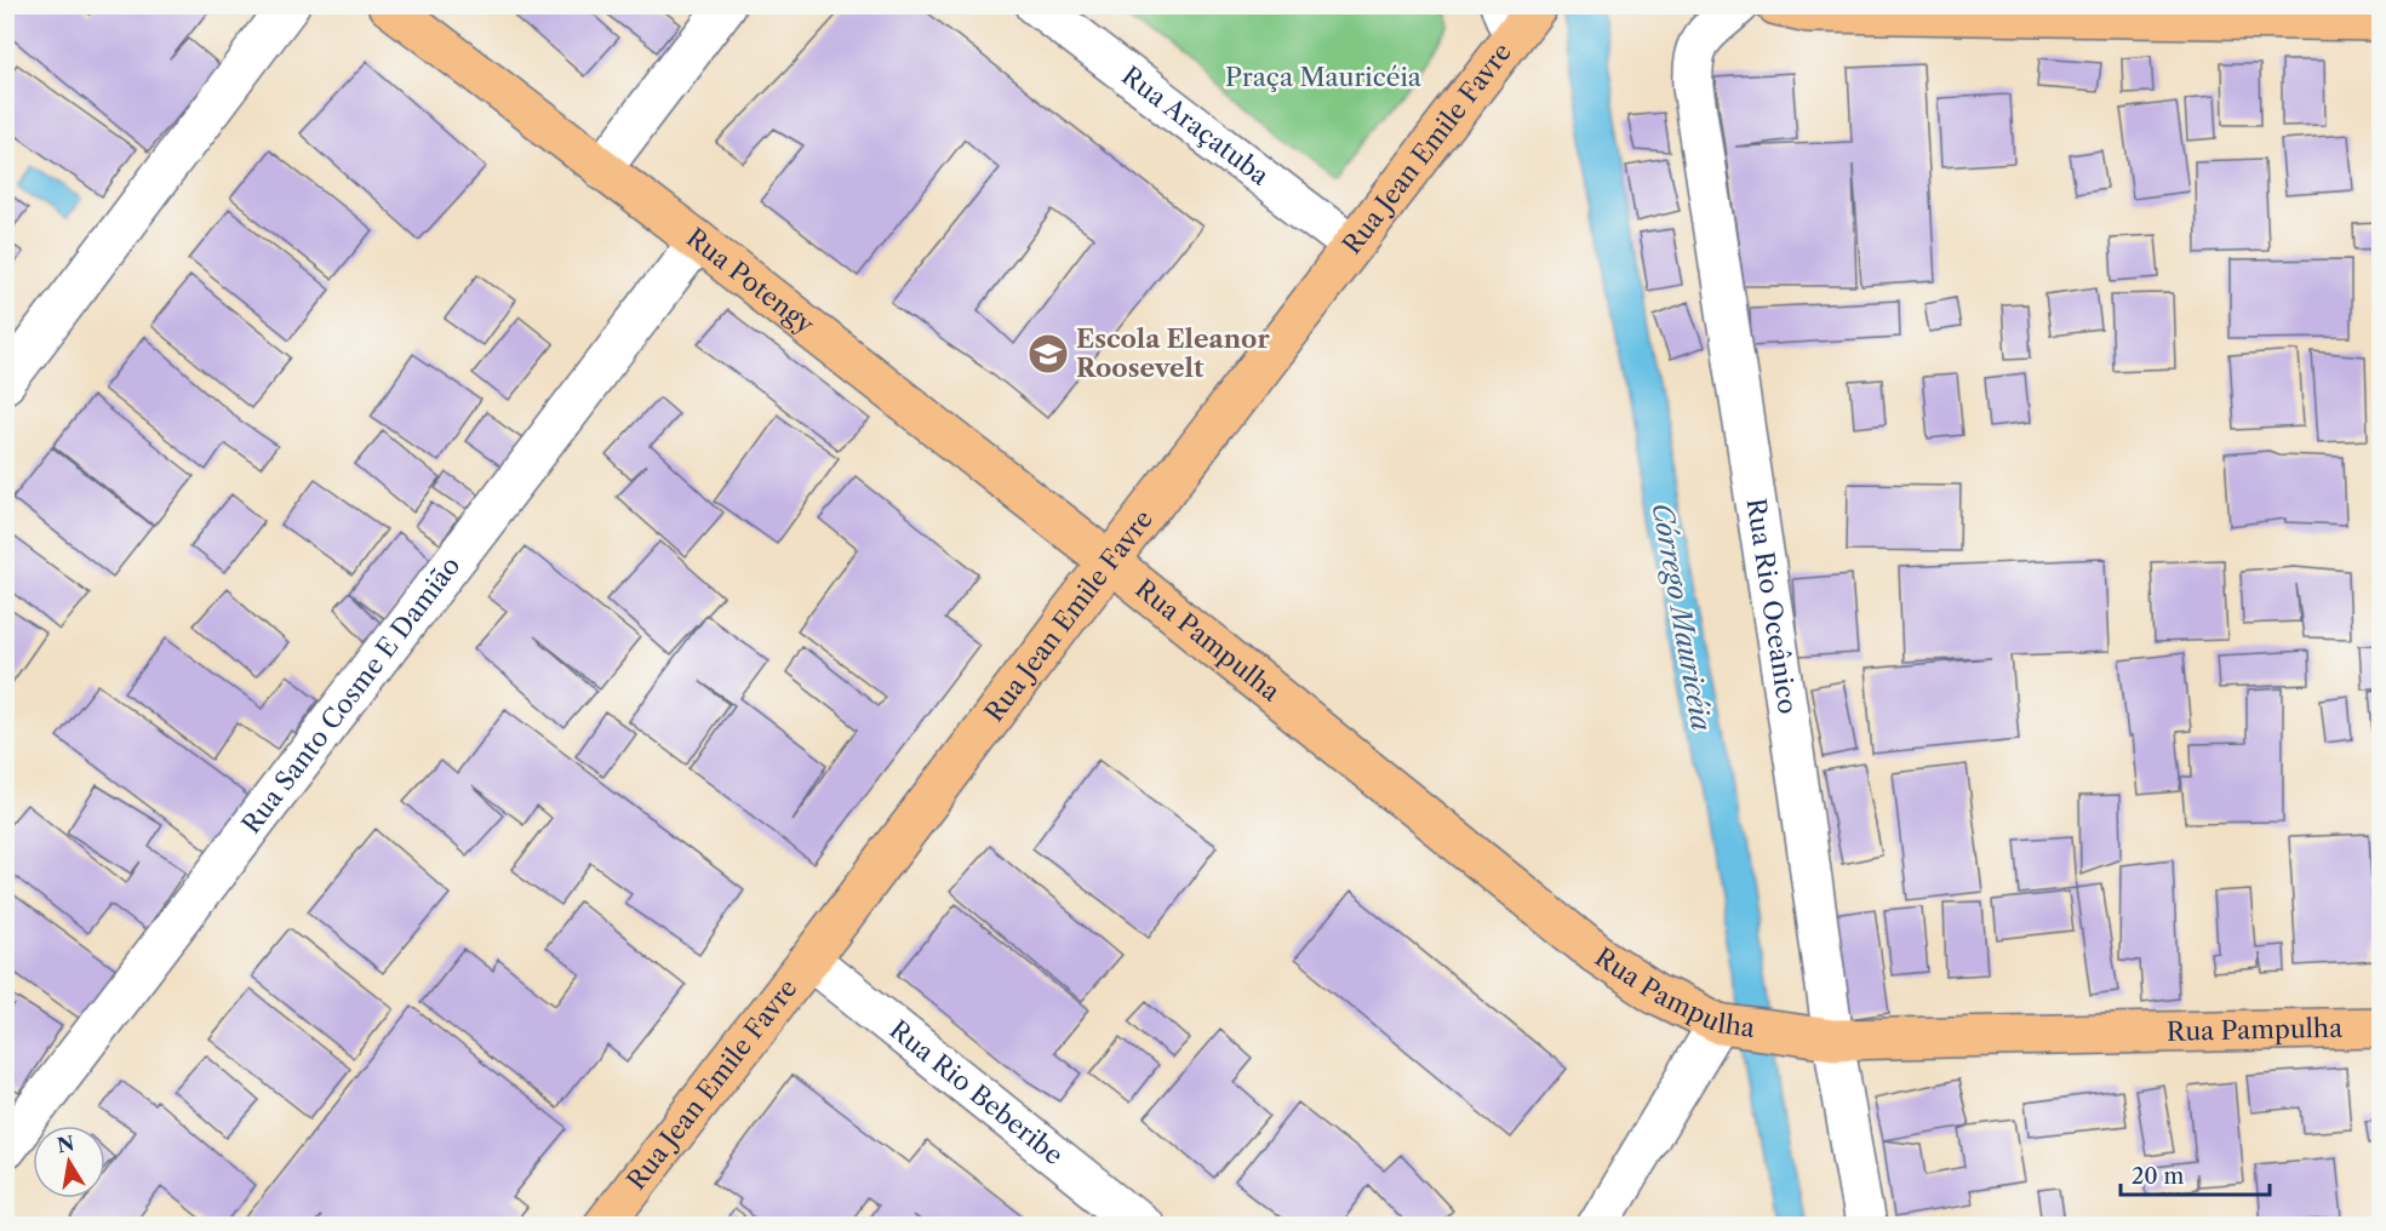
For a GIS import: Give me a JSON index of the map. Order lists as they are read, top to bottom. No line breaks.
{"streets":{"main road":["Rua Jean Emile Favre","Rua Potengy","Rua Pampulha"],"street":["Rua Araçatuba","Rua Rio Oceânico","Rua Santo Cosme E Damião","Rua Rio Beberibe"]},"crossings":[["Rua Araçatuba","Rua Jean Emile Favre"],["Rua Jean Emile Favre","Rua Potengy"],["Rua Jean Emile Favre","Rua Pampulha"],["Rua Jean Emile Favre","Rua Rio Beberibe"],["Rua Potengy","Rua Pampulha"],["Rua Potengy","Rua Santo Cosme E Damião"],["Rua Rio Oceânico","Rua Pampulha"]],"water":["Córrego Mauricéia"],"parks":["Praça Mauricéia"],"places":{"school or university":["Escola Eleanor Roosevelt"]},"scale_bar":"20 m","north":"top"}
